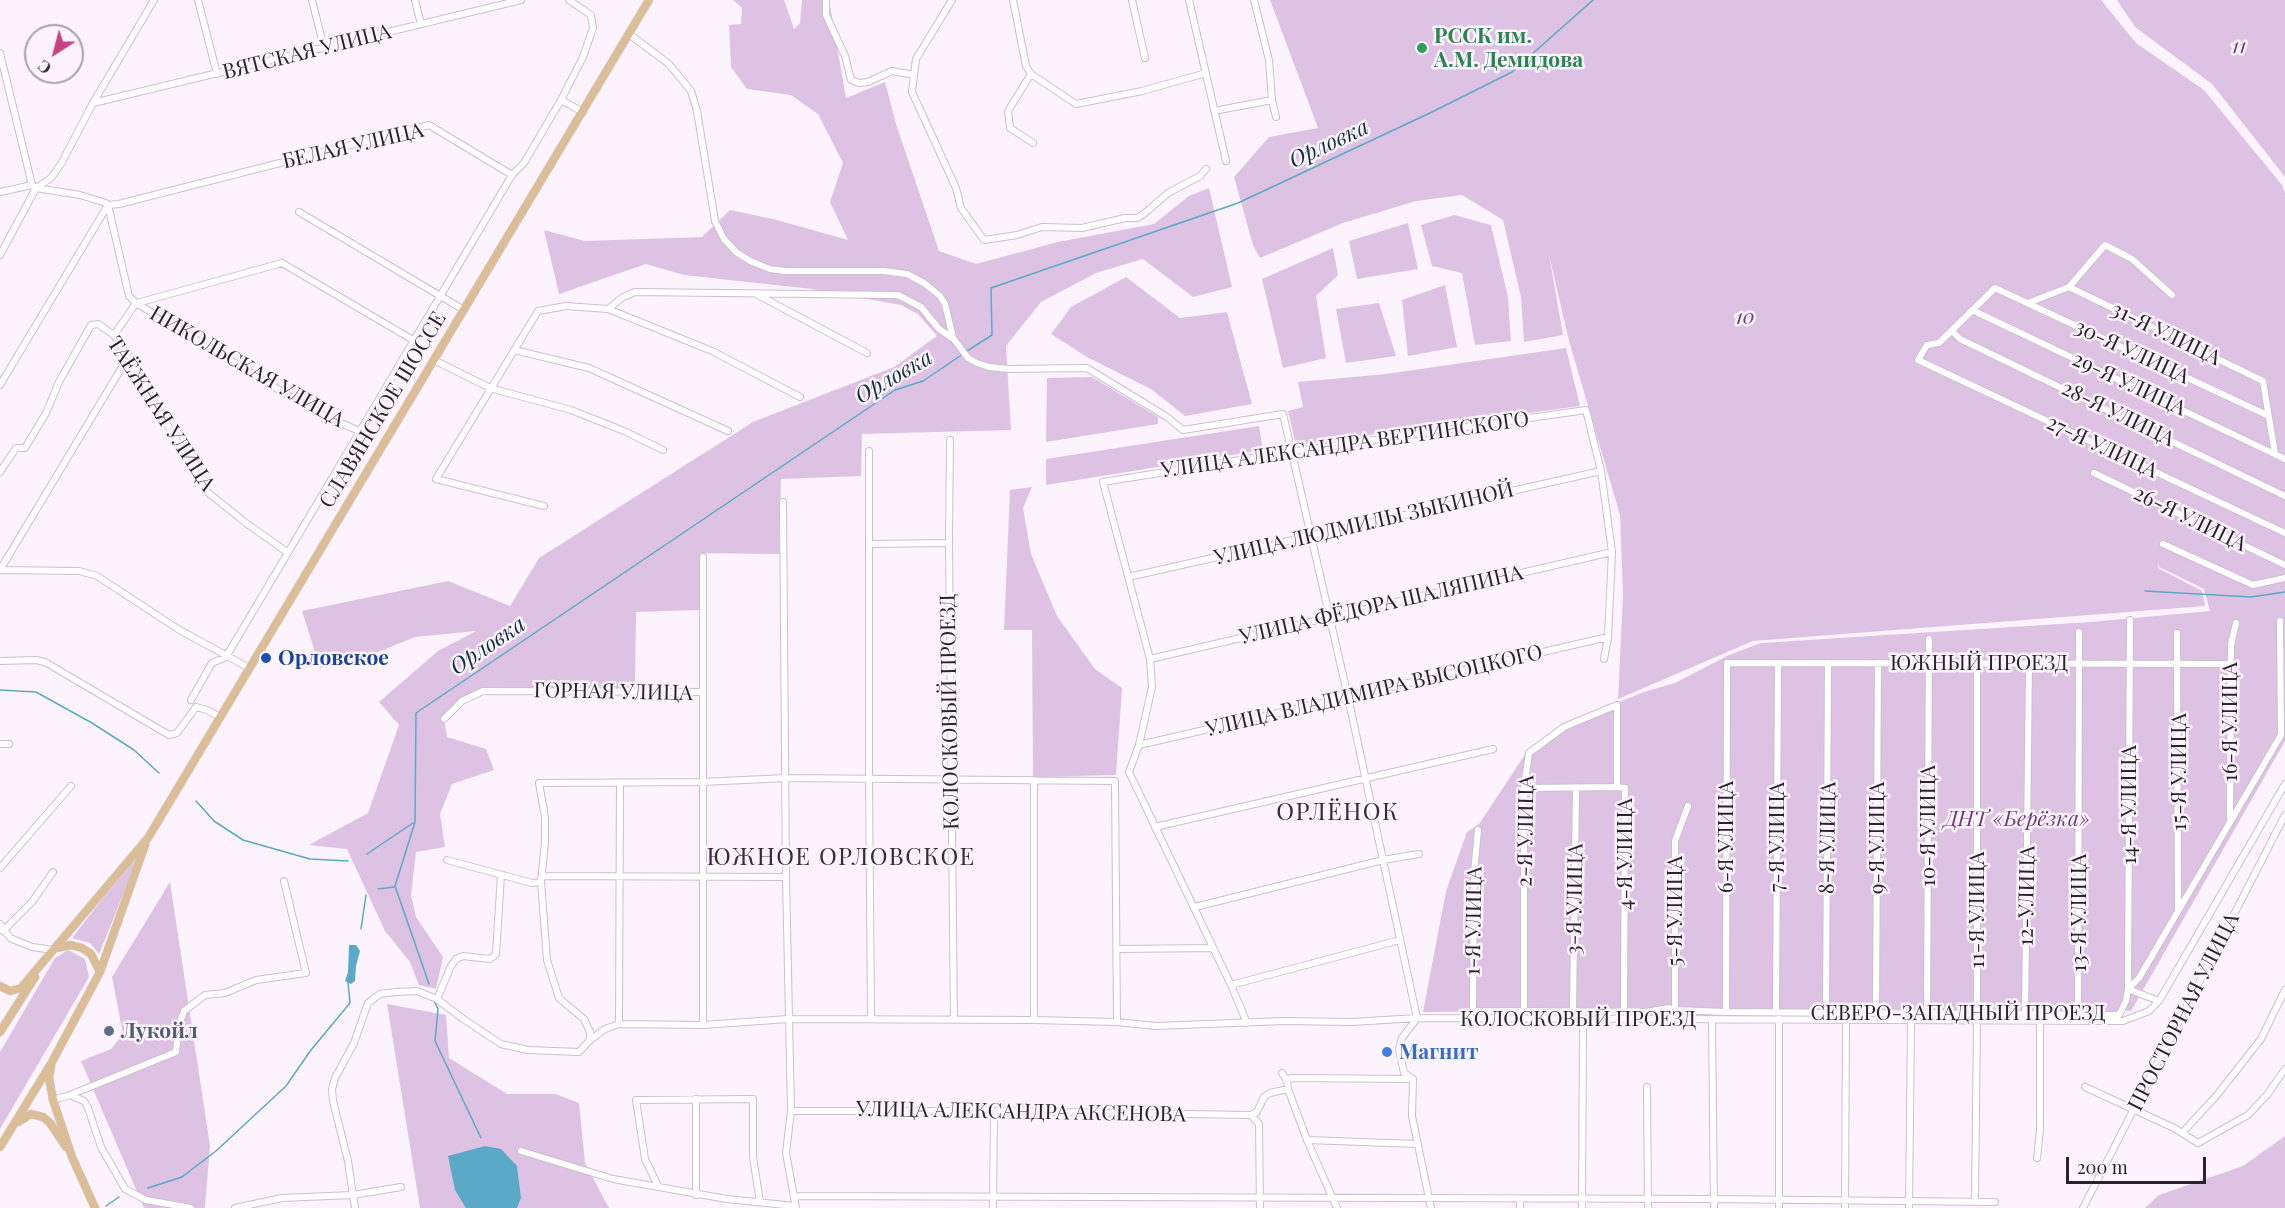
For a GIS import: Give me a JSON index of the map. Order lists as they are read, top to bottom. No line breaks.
{"streets":{"main road":["СЛАВЯНСКОЕ ШОССЕ"],"street":["ВЯТСКАЯ УЛИЦА","БЕЛАЯ УЛИЦА","31-Я УЛИЦА","30-Я УЛИЦА","НИКОЛЬСКАЯ УЛИЦА","29-Я УЛИЦА","ТАЁЖНАЯ УЛИЦА","28-Я УЛИЦА","УЛИЦА АЛЕКСАНДРА ВЕРТИНСКОГО","27-Я УЛИЦА","26-Я УЛИЦА","УЛИЦА ЛЮДМИЛЫ ЗЫКИНОЙ","УЛИЦА ФЁДОРА ШАЛЯПИНА","ЮЖНЫЙ ПРОЕЗД","УЛИЦА ВЛАДИМИРА ВЫСОЦКОГО","ГОРНАЯ УЛИЦА","КОЛОСКОВЫЙ ПРОЕЗД","16-Я УЛИЦА","15-Я УЛИЦА","14-Я УЛИЦА","10-Я УЛИЦА","2-Я УЛИЦА","6-Я УЛИЦА","7-Я УЛИЦА","8-Я УЛИЦА","9-Я УЛИЦА","4-Я УЛИЦА","12-УЛИЦА","3-Я УЛИЦА","11-Я УЛИЦА","5-Я УЛИЦА","13-Я УЛИЦА","1-Я УЛИЦА","ПРОСТОРНАЯ УЛИЦА","СЕВЕРО-ЗАПАДНЫЙ ПРОЕЗД","УЛИЦА АЛЕКСАНДРА АКСЕНОВА"]},"crossings":[["31-Я УЛИЦА","30-Я УЛИЦА"],["30-Я УЛИЦА","29-Я УЛИЦА"],["28-Я УЛИЦА","27-Я УЛИЦА"],["УЛИЦА АЛЕКСАНДРА ВЕРТИНСКОГО","УЛИЦА ЛЮДМИЛЫ ЗЫКИНОЙ"],["ЮЖНЫЙ ПРОЕЗД","16-Я УЛИЦА"],["ЮЖНЫЙ ПРОЕЗД","15-Я УЛИЦА"],["ЮЖНЫЙ ПРОЕЗД","14-Я УЛИЦА"],["ЮЖНЫЙ ПРОЕЗД","10-Я УЛИЦА"],["ЮЖНЫЙ ПРОЕЗД","6-Я УЛИЦА"],["ЮЖНЫЙ ПРОЕЗД","7-Я УЛИЦА"],["ЮЖНЫЙ ПРОЕЗД","8-Я УЛИЦА"],["ЮЖНЫЙ ПРОЕЗД","9-Я УЛИЦА"],["ЮЖНЫЙ ПРОЕЗД","12-УЛИЦА"],["ЮЖНЫЙ ПРОЕЗД","11-Я УЛИЦА"],["ЮЖНЫЙ ПРОЕЗД","13-Я УЛИЦА"],["ГОРНАЯ УЛИЦА","КОЛОСКОВЫЙ ПРОЕЗД"],["КОЛОСКОВЫЙ ПРОЕЗД","12-УЛИЦА"],["КОЛОСКОВЫЙ ПРОЕЗД","11-Я УЛИЦА"],["КОЛОСКОВЫЙ ПРОЕЗД","5-Я УЛИЦА"],["КОЛОСКОВЫЙ ПРОЕЗД","СЕВЕРО-ЗАПАДНЫЙ ПРОЕЗД"],["16-Я УЛИЦА","СЕВЕРО-ЗАПАДНЫЙ ПРОЕЗД"],["15-Я УЛИЦА","СЕВЕРО-ЗАПАДНЫЙ ПРОЕЗД"],["14-Я УЛИЦА","СЕВЕРО-ЗАПАДНЫЙ ПРОЕЗД"],["10-Я УЛИЦА","СЕВЕРО-ЗАПАДНЫЙ ПРОЕЗД"],["2-Я УЛИЦА","4-Я УЛИЦА"],["2-Я УЛИЦА","СЕВЕРО-ЗАПАДНЫЙ ПРОЕЗД"],["6-Я УЛИЦА","СЕВЕРО-ЗАПАДНЫЙ ПРОЕЗД"],["7-Я УЛИЦА","СЕВЕРО-ЗАПАДНЫЙ ПРОЕЗД"],["8-Я УЛИЦА","СЕВЕРО-ЗАПАДНЫЙ ПРОЕЗД"],["9-Я УЛИЦА","СЕВЕРО-ЗАПАДНЫЙ ПРОЕЗД"],["4-Я УЛИЦА","СЕВЕРО-ЗАПАДНЫЙ ПРОЕЗД"],["12-УЛИЦА","СЕВЕРО-ЗАПАДНЫЙ ПРОЕЗД"],["3-Я УЛИЦА","СЕВЕРО-ЗАПАДНЫЙ ПРОЕЗД"],["11-Я УЛИЦА","СЕВЕРО-ЗАПАДНЫЙ ПРОЕЗД"],["5-Я УЛИЦА","СЕВЕРО-ЗАПАДНЫЙ ПРОЕЗД"],["13-Я УЛИЦА","СЕВЕРО-ЗАПАДНЫЙ ПРОЕЗД"],["1-Я УЛИЦА","СЕВЕРО-ЗАПАДНЫЙ ПРОЕЗД"]],"districts":["ОРЛЁНОК","ЮЖНОЕ ОРЛОВСКОЕ"],"water":["Орловка"],"parks":["11","10","ДНТ «Берёзка»"],"places":["РССК им. А.М. Демидова","Орловское","Лукойл","Магнит"],"scale_bar":"200 m","north":"bottom left"}
